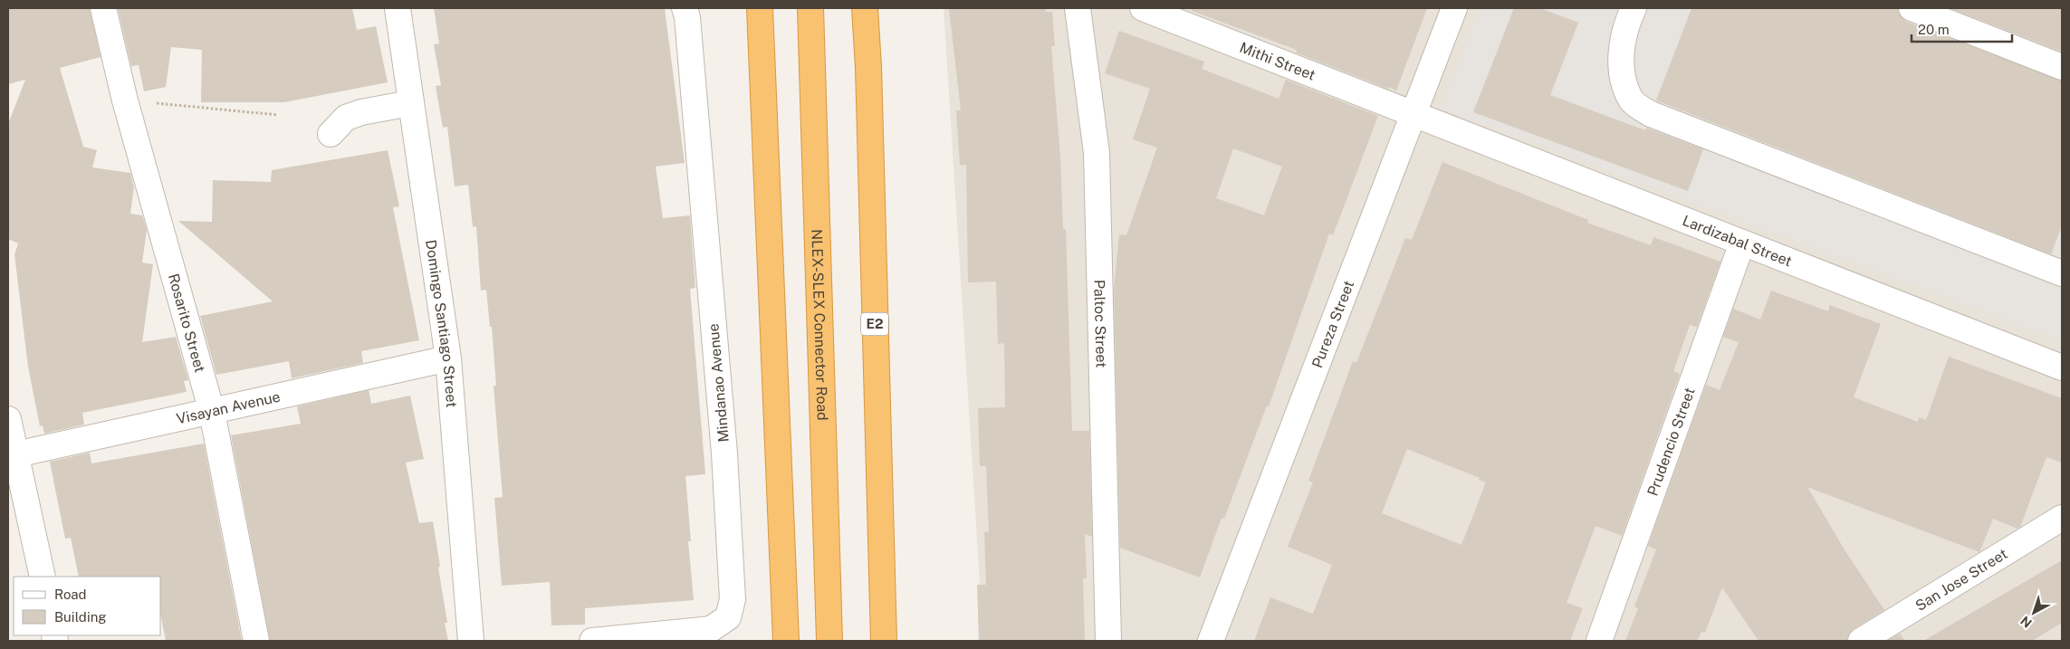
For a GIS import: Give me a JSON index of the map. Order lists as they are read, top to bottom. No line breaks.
{"streets":{"highway":["NLEX-SLEX Connector Road","E2"],"street":["Mithi Street","Lardizabal Street","Rosarito Street","Domingo Santiago Street","Paltoc Street","Pureza Street","Mindanao Avenue","Visayan Avenue","Prudencio Street","San Jose Street"]},"crossings":[["Mithi Street","Lardizabal Street"],["Mithi Street","Pureza Street"],["Lardizabal Street","Pureza Street"],["Lardizabal Street","Prudencio Street"],["Rosarito Street","Visayan Avenue"],["Domingo Santiago Street","Visayan Avenue"]],"legend":["Road","Building"],"scale_bar":"20 m","north":"bottom left"}
